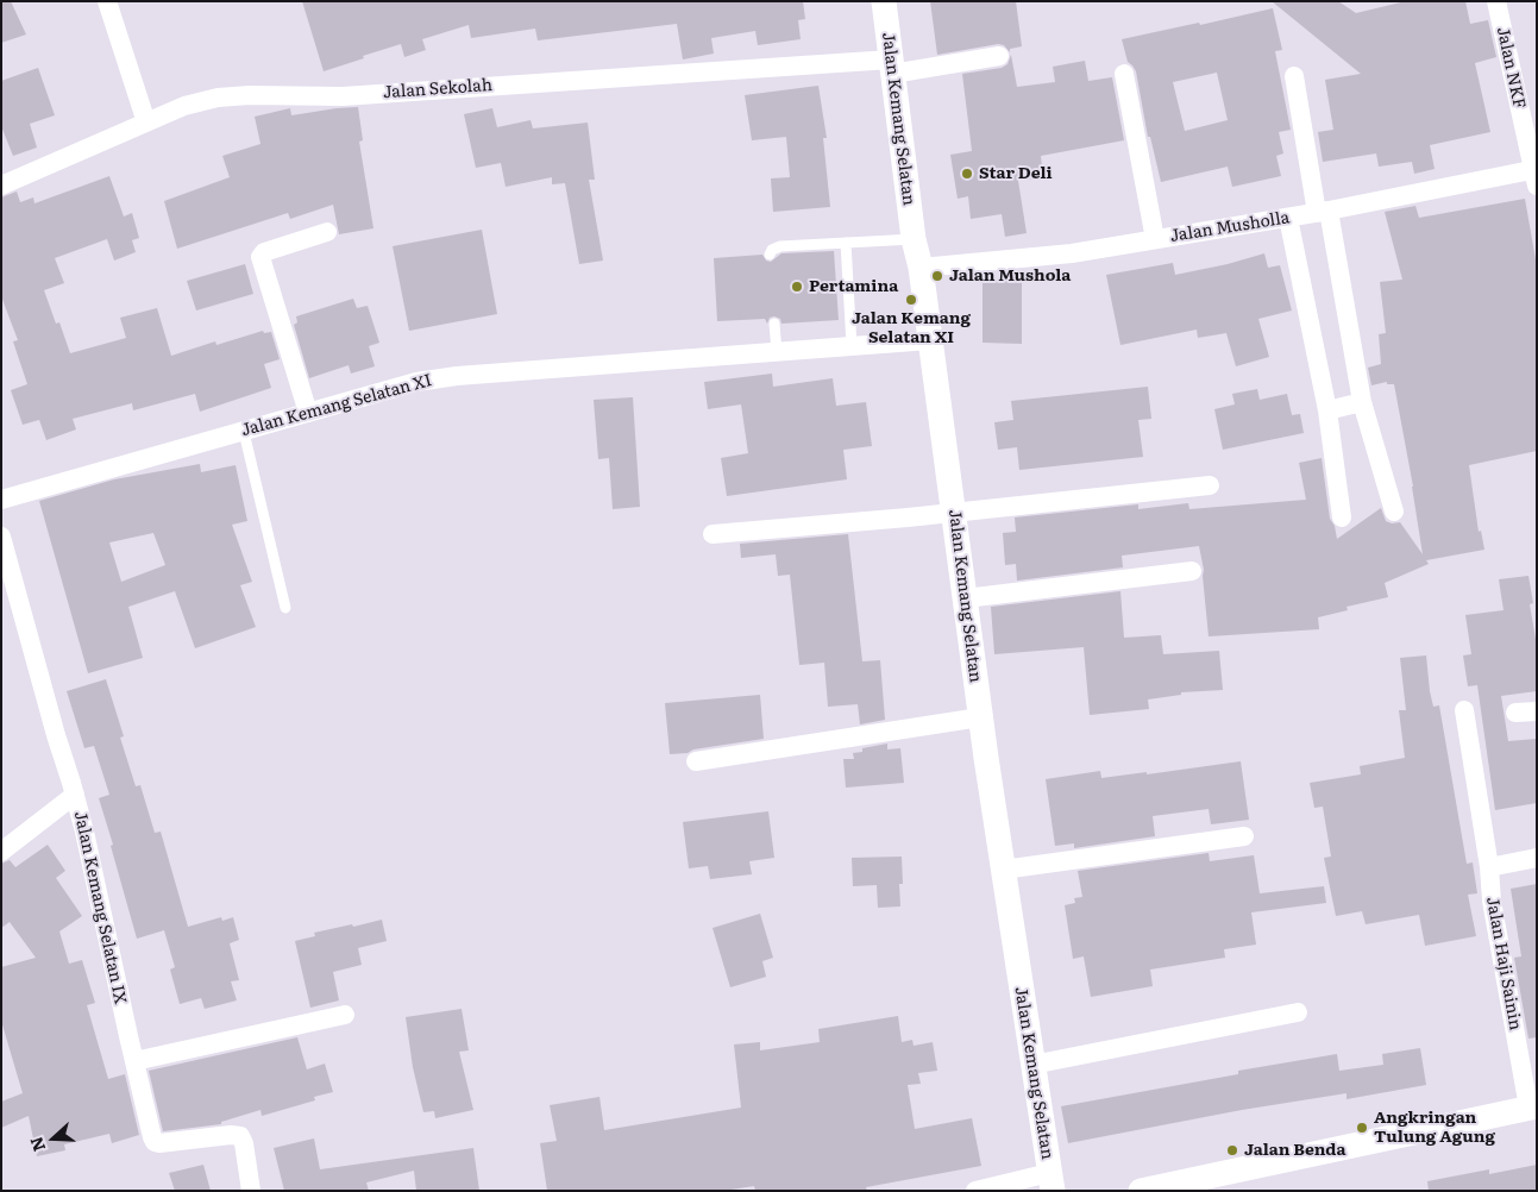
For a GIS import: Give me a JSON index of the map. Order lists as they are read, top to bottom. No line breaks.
{"streets":{"street":["Jalan NKF","Jalan Sekolah","Jalan Kemang Selatan","Jalan Musholla","Jalan Kemang Selatan XI","Jalan Kemang Selatan IX","Jalan Haji Sainin"]},"crossings":[["Jalan NKF","Jalan Musholla"],["Jalan Sekolah","Jalan Kemang Selatan"],["Jalan Kemang Selatan","Jalan Musholla"],["Jalan Kemang Selatan","Jalan Kemang Selatan XI"]],"places":["Star Deli","Jalan Mushola","Pertamina","Jalan Kemang Selatan XI","Angkringan Tulung Agung","Jalan Benda"],"north":"left"}
